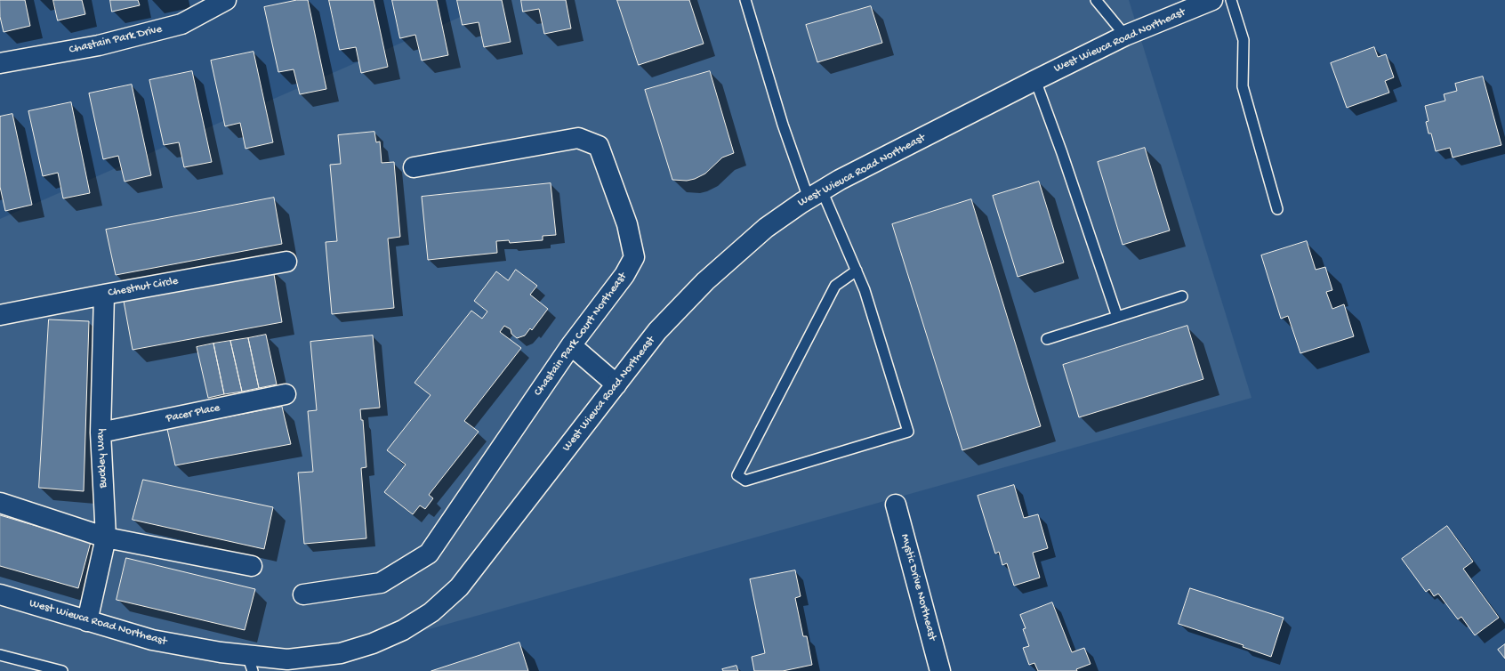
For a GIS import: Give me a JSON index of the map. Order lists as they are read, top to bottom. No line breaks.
{"streets":{"street":["Chastain Park Drive","West Wieuca Road Northeast","Chestnut Circle","Chastain Park Court Northeast","Pacer Place","Buckley Way","Mystic Drive Northeast"]},"crossings":[["West Wieuca Road Northeast","Buckley Way"],["Chestnut Circle","Buckley Way"],["Pacer Place","Buckley Way"]]}
